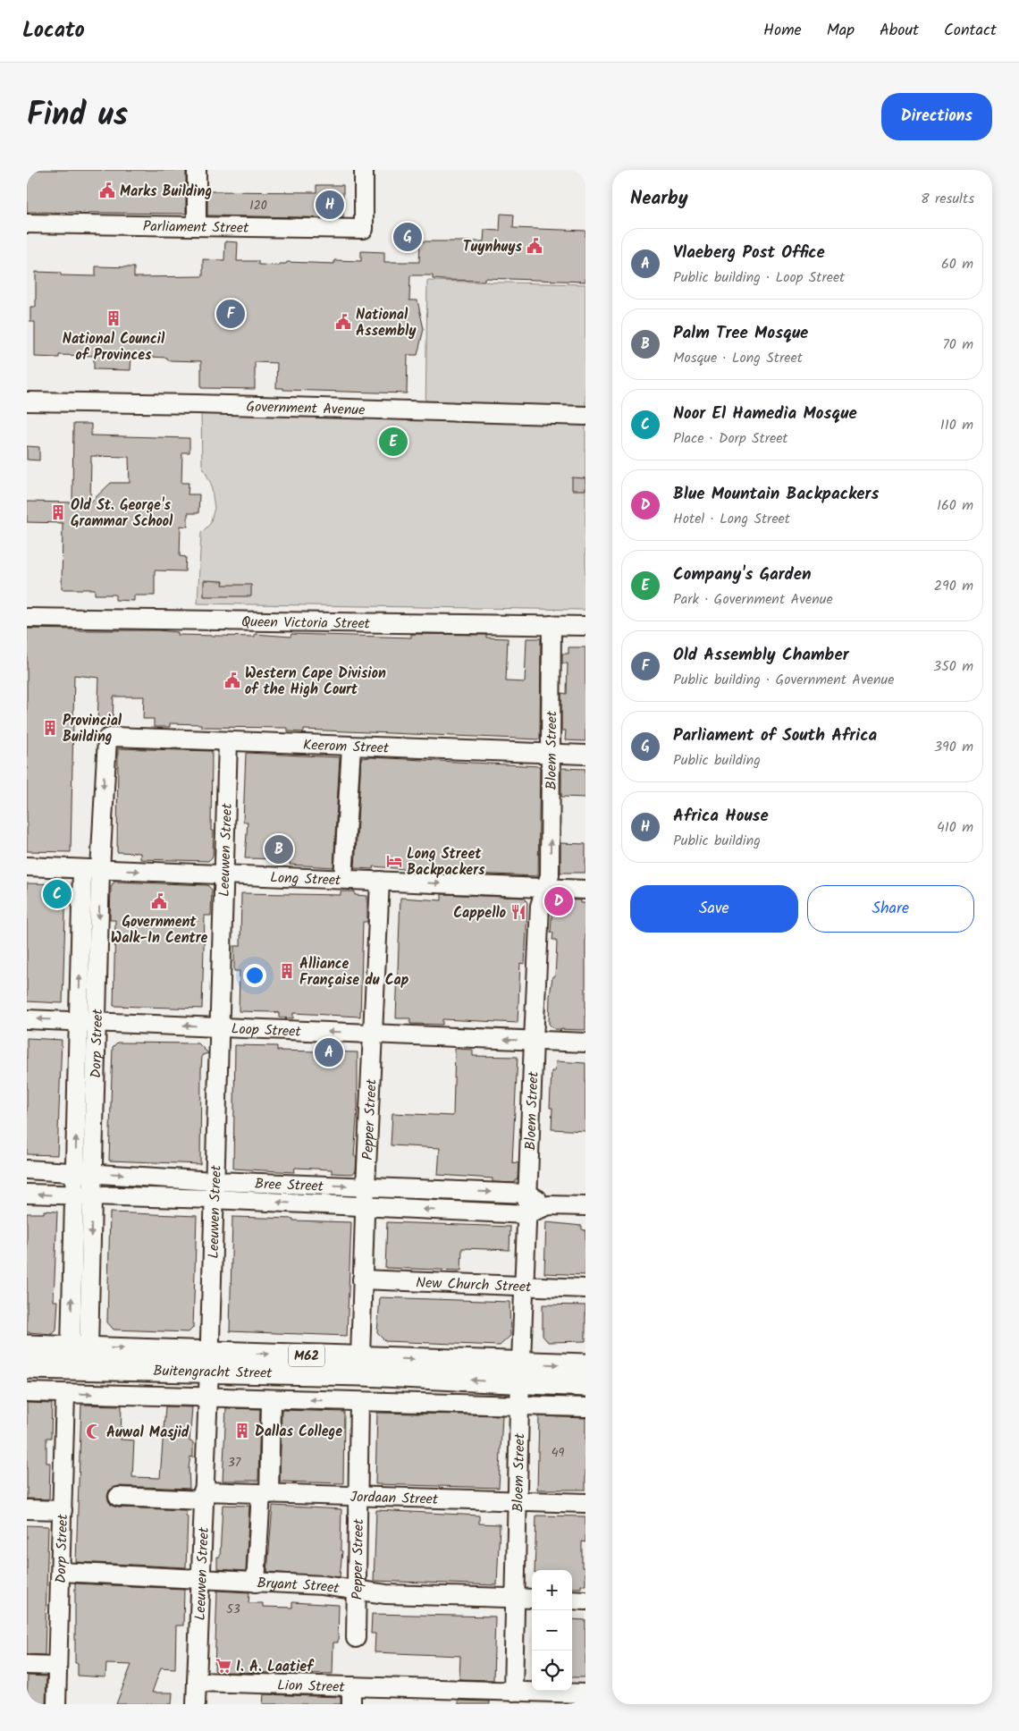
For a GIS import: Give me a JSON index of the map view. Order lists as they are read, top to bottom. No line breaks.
{"streets":{"main road":["M62","Buitengracht Street"],"street":["Parliament Street","Government Avenue","Queen Victoria Street","Keerom Street","Bloem Street","Leeuwen Street","Long Street","Loop Street","Dorp Street","Pepper Street","Bree Street","New Church Street","Jordaan Street","Bryant Street","Lion Street"]},"crossings":[["Queen Victoria Street","Bloem Street"],["Keerom Street","Bloem Street"],["Keerom Street","Leeuwen Street"],["Keerom Street","Dorp Street"],["Bloem Street","Long Street"],["Bloem Street","Loop Street"],["Bloem Street","Bree Street"],["Bloem Street","New Church Street"],["Bloem Street","Buitengracht Street"],["Bloem Street","Jordaan Street"],["Bloem Street","Bryant Street"],["Bloem Street","Lion Street"],["Leeuwen Street","Long Street"],["Leeuwen Street","Loop Street"],["Leeuwen Street","Bree Street"],["Leeuwen Street","Buitengracht Street"],["Leeuwen Street","Jordaan Street"],["Leeuwen Street","Bryant Street"],["Leeuwen Street","Lion Street"],["Long Street","Dorp Street"],["Long Street","Pepper Street"],["Loop Street","Dorp Street"],["Loop Street","Pepper Street"],["Dorp Street","Bree Street"],["Dorp Street","Buitengracht Street"],["Dorp Street","Bryant Street"],["Pepper Street","Bree Street"],["Pepper Street","New Church Street"],["Pepper Street","Buitengracht Street"],["Pepper Street","Jordaan Street"],["Pepper Street","Bryant Street"]],"one_way":["Long Street","Loop Street"],"places":{"public building":["Marks Building","Tuynhuys","National Assembly","Western Cape Division of the High Court","Government Walk-In Centre"],"building":["National Council of Provinces","Old St. George's Grammar School","Provincial Building","Alliance Française du Cap","Dallas College"],"hotel":["Long Street Backpackers"],"restaurant":["Cappello"],"mosque":["Auwal Masjid"],"supermarket":["I. A. Laatief"]},"house_numbers":["120","49","37","53"],"page":{"header":"Locato","nav":["Home","Map","About","Contact"],"title":"Find us","buttons":["Directions",["Save","Share"]],"heading":["Nearby","8 results"],"pins":["H","G","F","E","B","C","D","A"],"list":[{"mark":"A","name":"Vlaeberg Post Office","note":"Public building · Loop Street","value":"60 m"},{"mark":"B","name":"Palm Tree Mosque","note":"Mosque · Long Street","value":"70 m"},{"mark":"C","name":"Noor El Hamedia Mosque","note":"Place · Dorp Street","value":"110 m"},{"mark":"D","name":"Blue Mountain Backpackers","note":"Hotel · Long Street","value":"160 m"},{"mark":"E","name":"Company's Garden","note":"Park · Government Avenue","value":"290 m"},{"mark":"F","name":"Old Assembly Chamber","note":"Public building · Government Avenue","value":"350 m"},{"mark":"G","name":"Parliament of South Africa","note":"Public building","value":"390 m"},{"mark":"H","name":"Africa House","note":"Public building","value":"410 m"}],"map_buttons":["+","−"]}}
